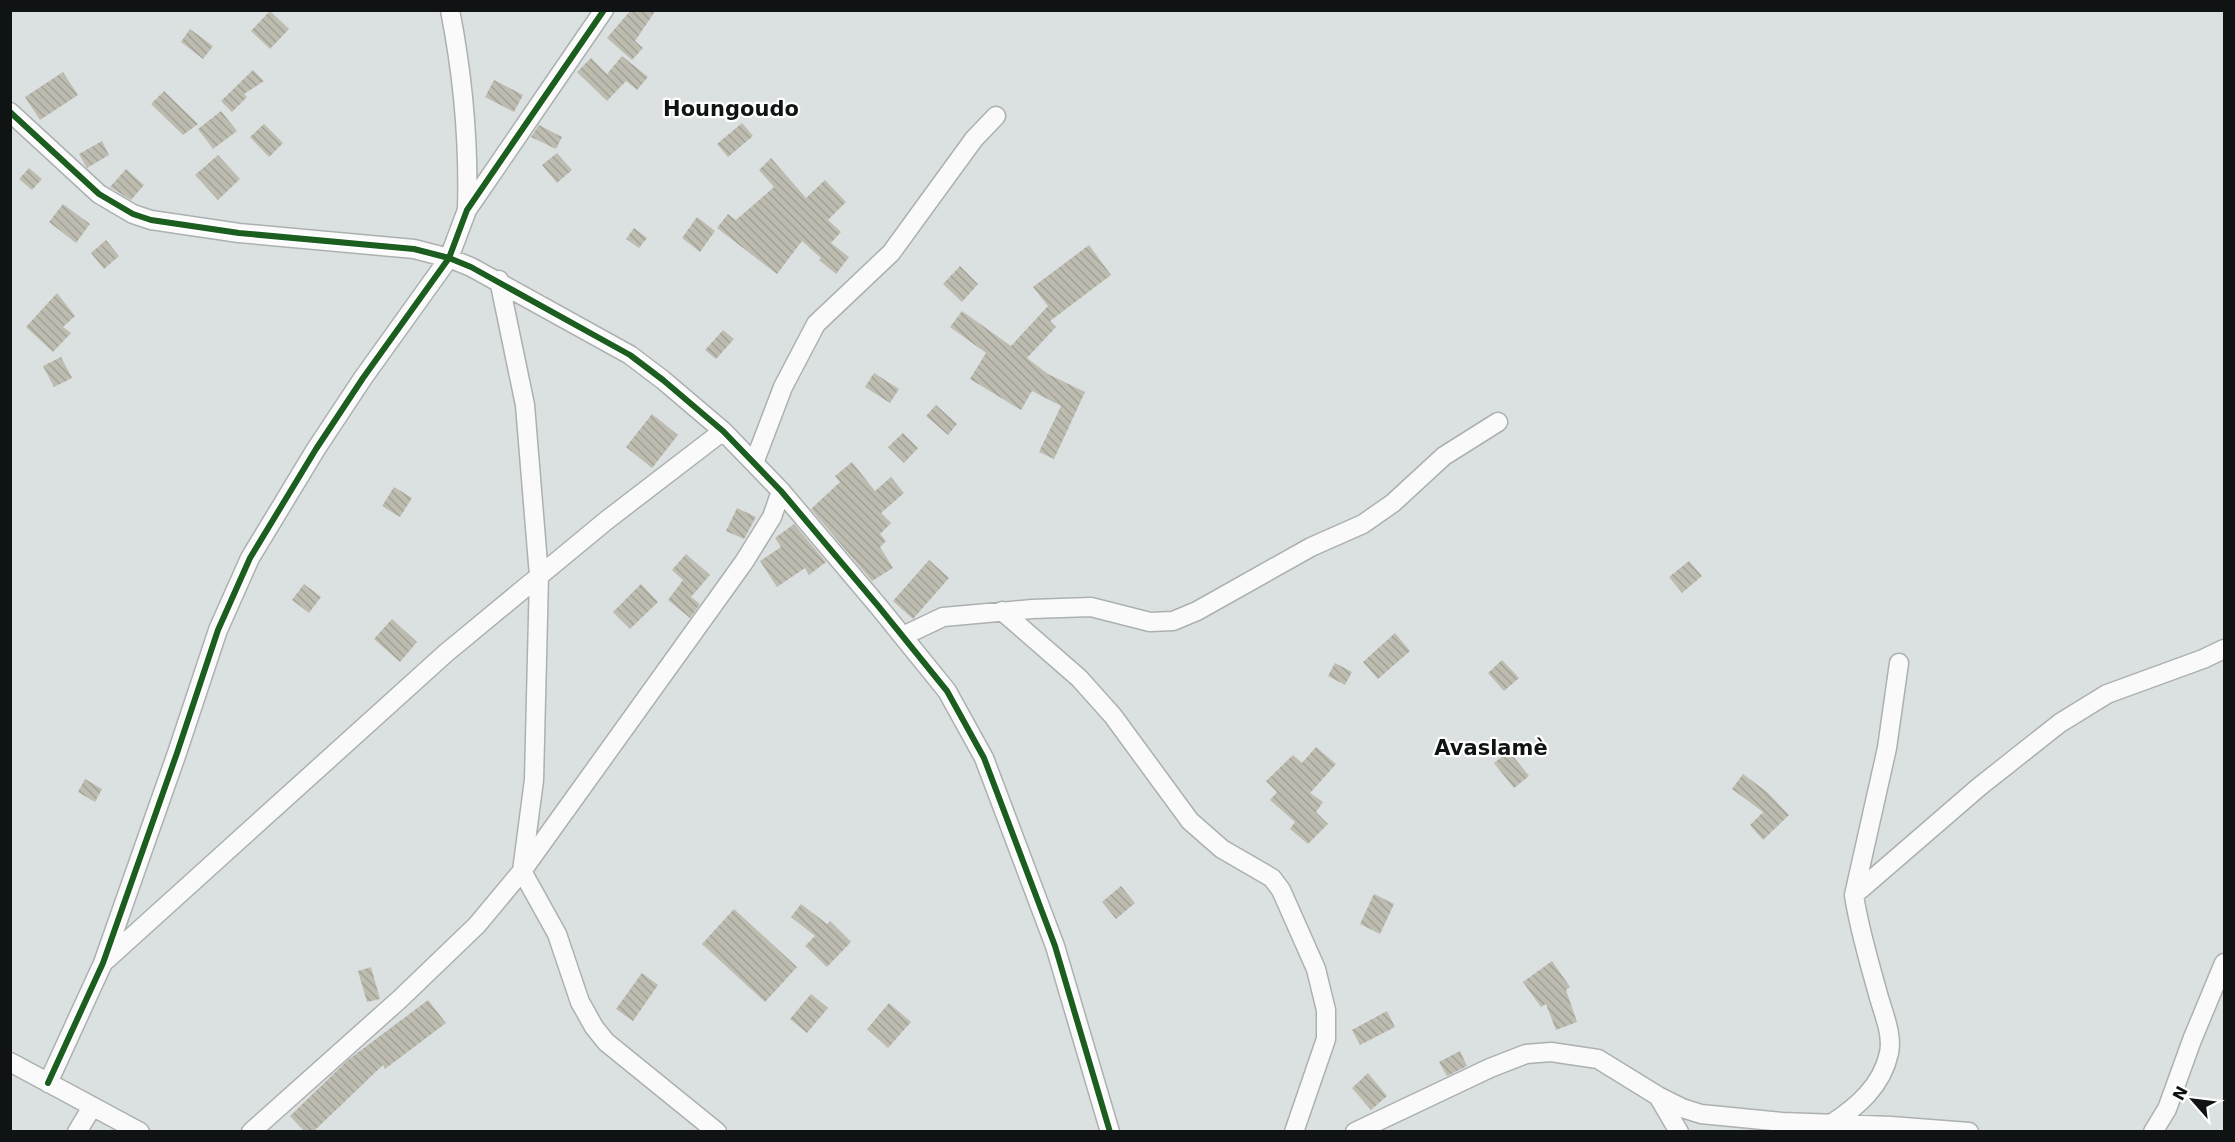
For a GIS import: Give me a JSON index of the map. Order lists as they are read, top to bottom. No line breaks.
{"districts":["Houngoudo","Avaslamè"],"north":"top left"}
